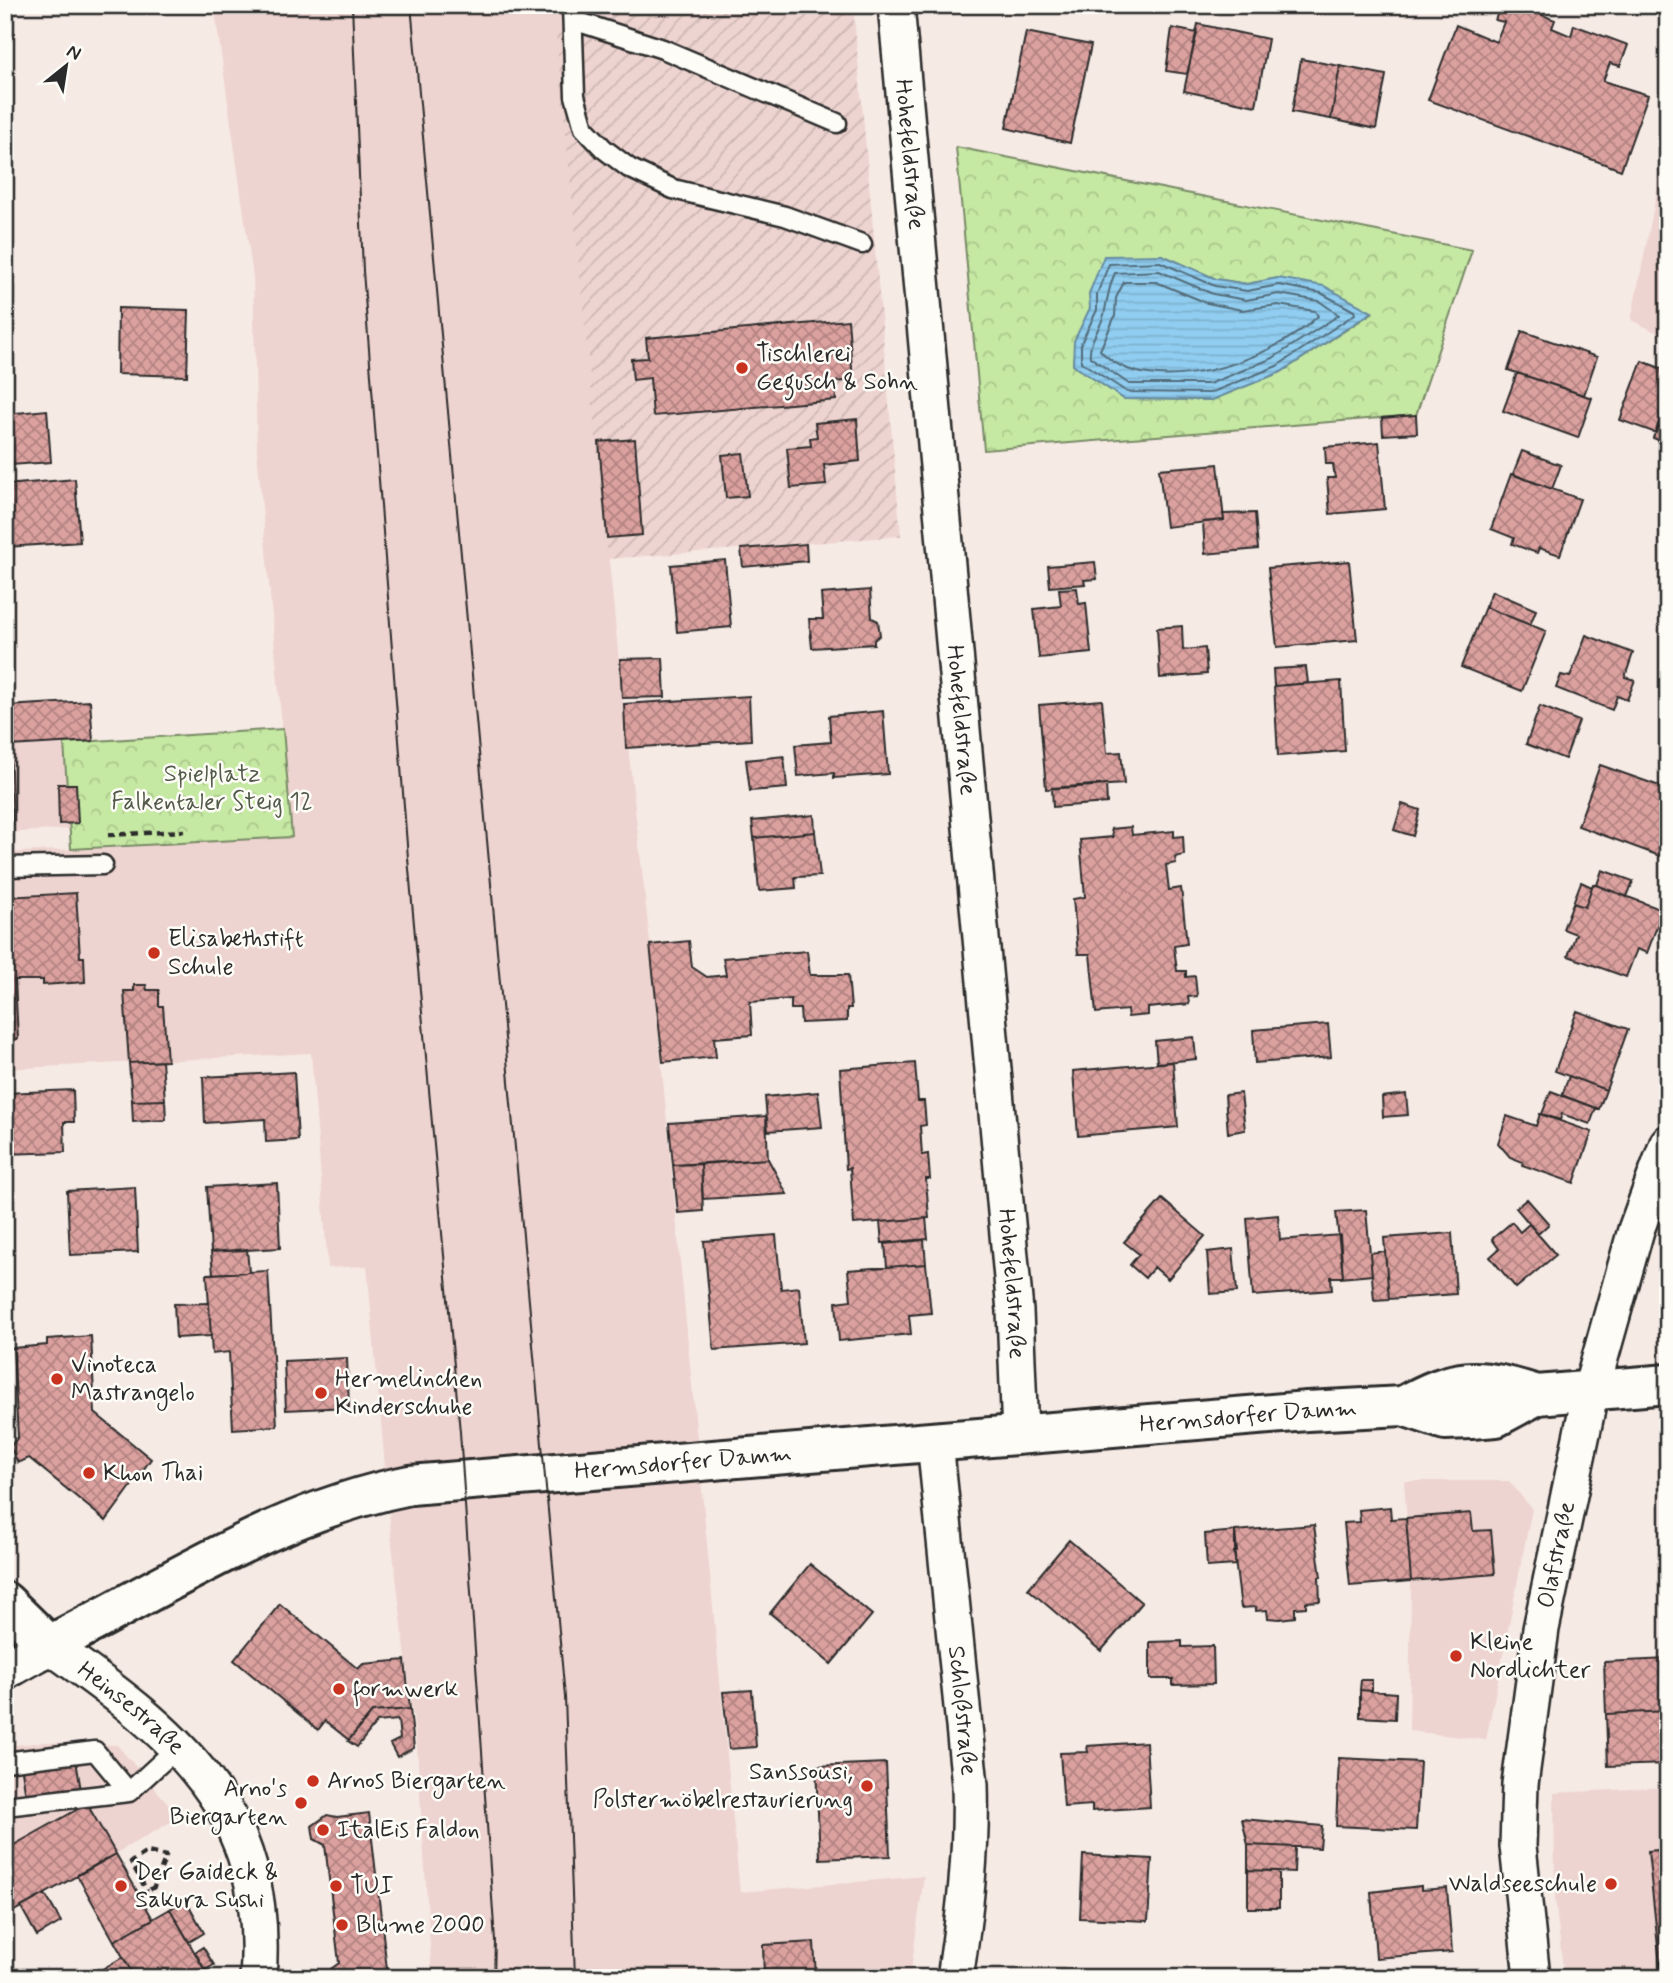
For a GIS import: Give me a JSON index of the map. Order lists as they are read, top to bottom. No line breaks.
{"streets":{"main road":["Hermsdorfer Damm"],"street":["Hohefeldstraße","Olafstraße","Heinsestraße","Schloßstraße"]},"crossings":[["Hohefeldstraße","Hermsdorfer Damm"],["Hermsdorfer Damm","Olafstraße"],["Hermsdorfer Damm","Heinsestraße"],["Hermsdorfer Damm","Schloßstraße"]],"parks":["Spielplatz Falkentaler Steig 12"],"places":["Tischlerei Gegusch & Sohn","Elisabethstift Schule","Vinoteca Mastrangelo","Hermelinchen Kinderschuhe","Khon Thai","Kleine Nordlichter","formwerk","Arnos Biergarten","Sanssousi, Polstermöbelrestaurierung","Arno's Biergarten","ItalEis Faldon","Waldseeschule","Der Gaideck & Sakura Sushi","TUI","Blume 2000"],"north":"top right"}
